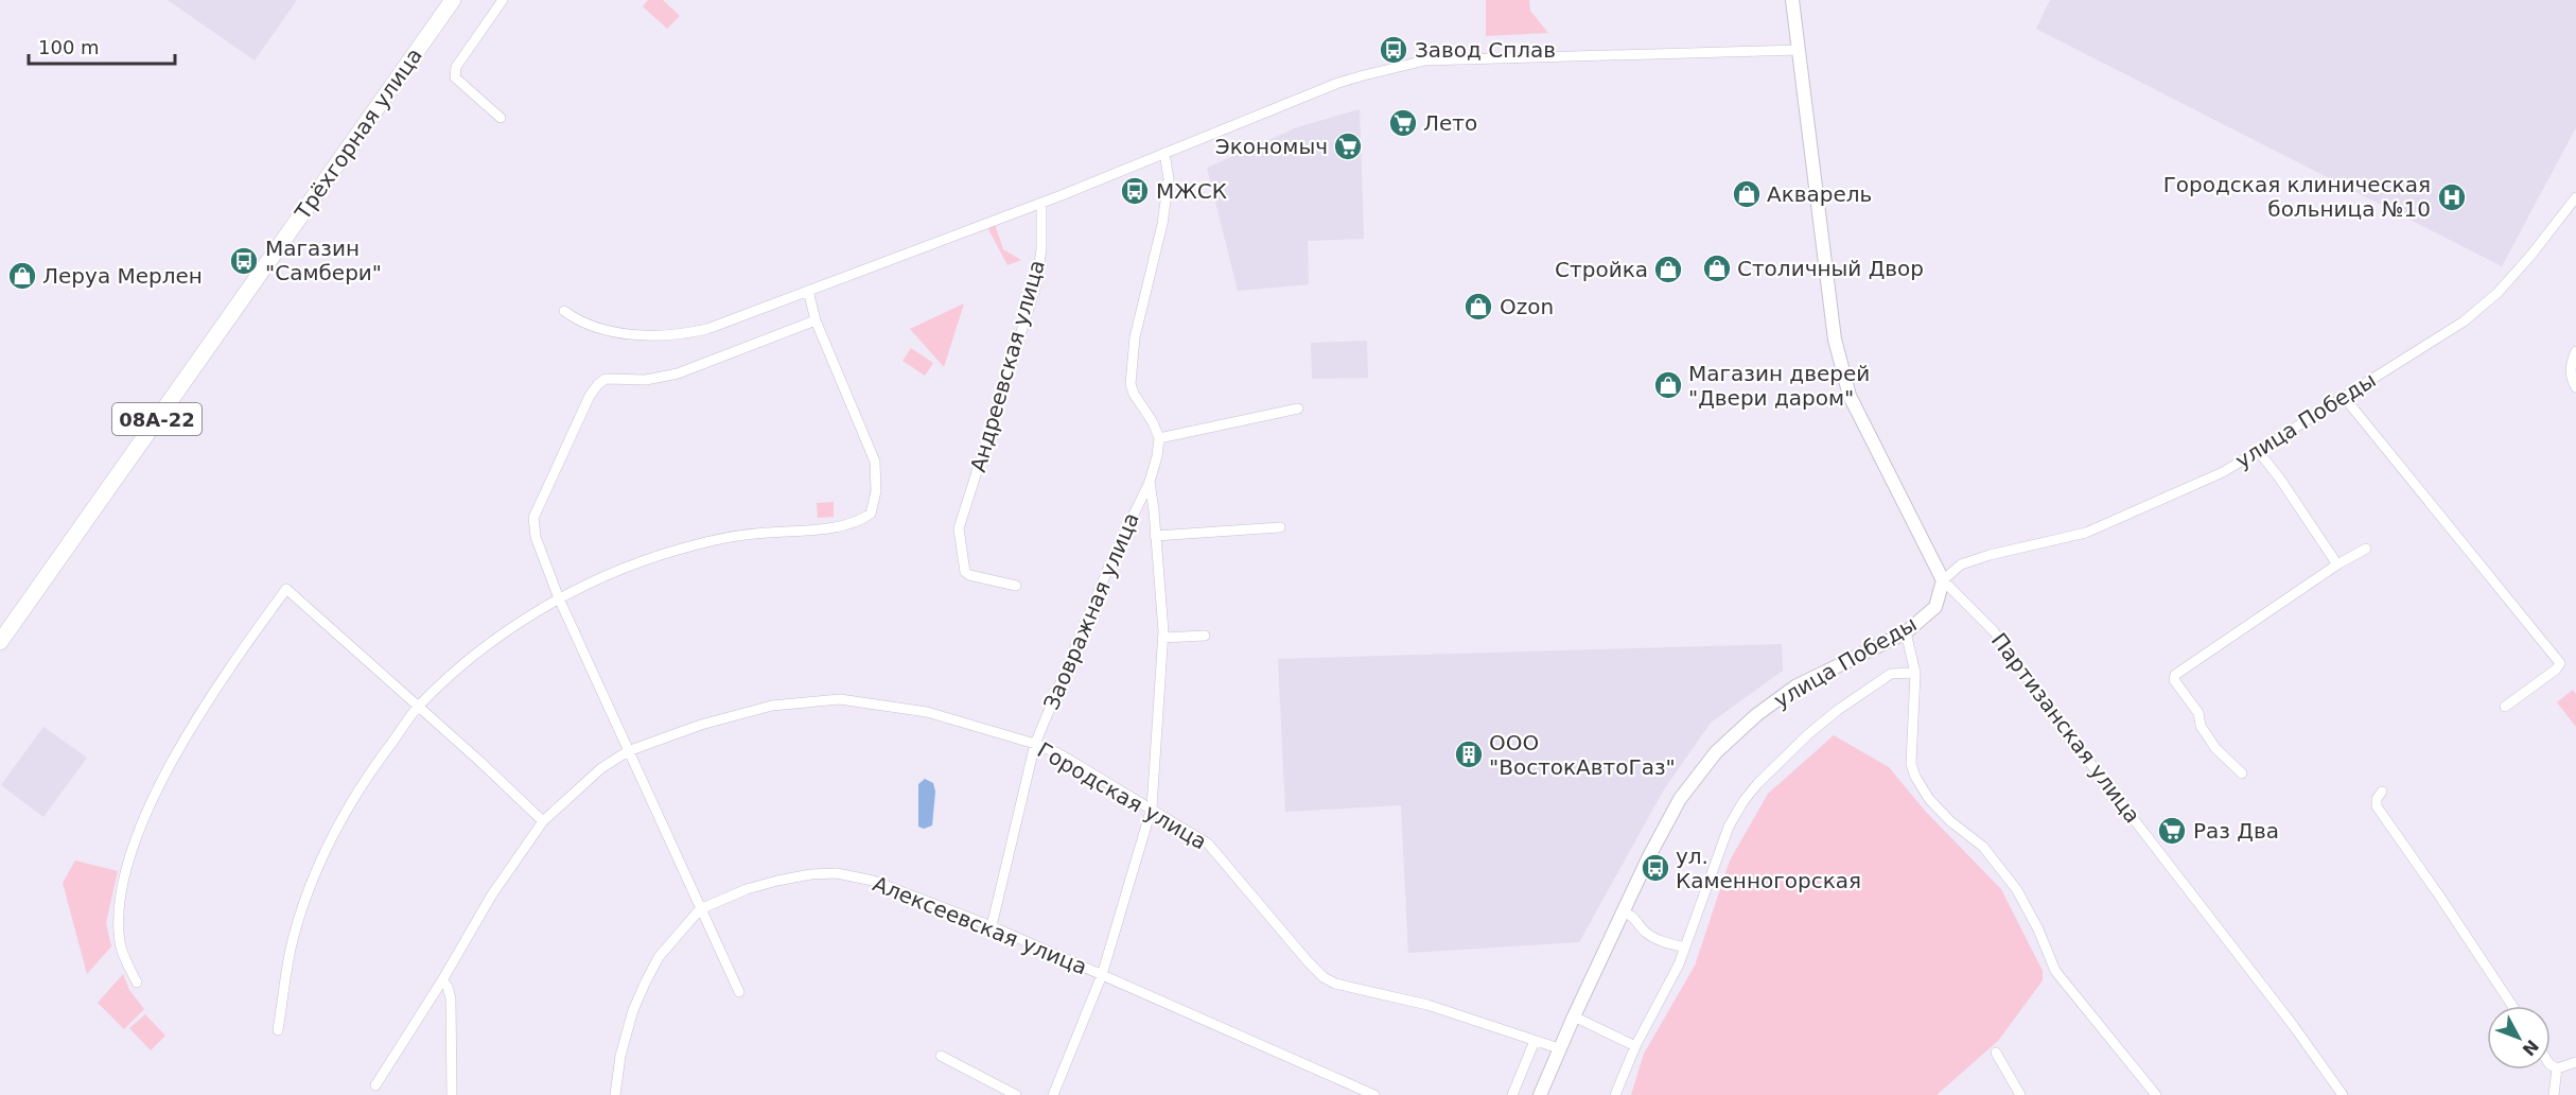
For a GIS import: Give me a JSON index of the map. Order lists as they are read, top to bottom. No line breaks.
{"streets":{"highway":["Трёхгорная улица","08А-22"],"street":["Андреевская улица","улица Победы","Заовражная улица","Партизанская улица","Городская улица","Алексеевская улица"]},"crossings":[["улица Победы","Партизанская улица"],["улица Победы","Городская улица"],["Заовражная улица","Городская улица"],["Заовражная улица","Алексеевская улица"]],"places":{"bus stop":["Завод Сплав","МЖСК","Магазин \"Самбери\"","ул. Каменногорская"],"supermarket":["Лето","Экономыч","Раз Два"],"shop":["Акварель","Столичный Двор","Стройка","Леруа Мерлен","Ozon","Магазин дверей \"Двери даром\""],"hospital":["Городская клиническая больница №10"],"building":["ООО \"ВостокАвтоГаз\""]},"scale_bar":"100 m","north":"bottom right"}
